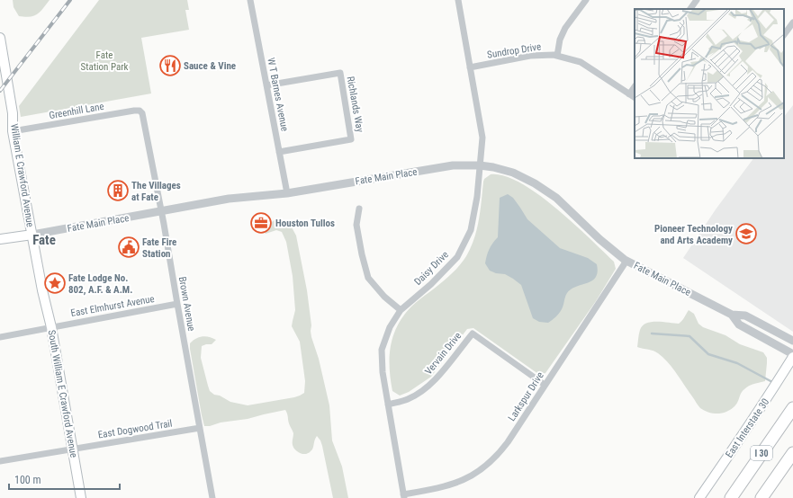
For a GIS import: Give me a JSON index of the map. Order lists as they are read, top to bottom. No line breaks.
{"streets":{"highway":["I 30"],"main road":["William E Crawford Avenue","Fate Main Place","South William E Crawford Avenue","East Interstate 30"],"street":["Sundrop Drive","W T Barnes Avenue","Richlands Way","Greenhill Lane","Daisy Drive","Brown Avenue","East Elmhurst Avenue","Vervain Drive","Larkspur Drive","East Dogwood Trail"]},"crossings":[["Sundrop Drive","Daisy Drive"],["W T Barnes Avenue","Richlands Way"],["W T Barnes Avenue","Fate Main Place"],["Greenhill Lane","William E Crawford Avenue"],["Greenhill Lane","Brown Avenue"],["William E Crawford Avenue","Fate Main Place"],["William E Crawford Avenue","South William E Crawford Avenue"],["Fate Main Place","Daisy Drive"],["Fate Main Place","Brown Avenue"],["Fate Main Place","Larkspur Drive"],["Fate Main Place","East Interstate 30"],["Daisy Drive","Vervain Drive"],["Daisy Drive","Larkspur Drive"],["Brown Avenue","East Elmhurst Avenue"],["Brown Avenue","East Dogwood Trail"],["East Elmhurst Avenue","South William E Crawford Avenue"],["Vervain Drive","Larkspur Drive"],["South William E Crawford Avenue","East Dogwood Trail"]],"districts":["Fate"],"parks":["Fate Station Park"],"places":{"restaurant":["Sauce & Vine"],"building":["The Villages at Fate"],"office":["Houston Tullos"],"school or university":["Pioneer Technology and Arts Academy"],"public building":["Fate Fire Station"],"place":["Fate Lodge No. 802, A.F. & A.M."]},"scale_bar":"100 m"}
